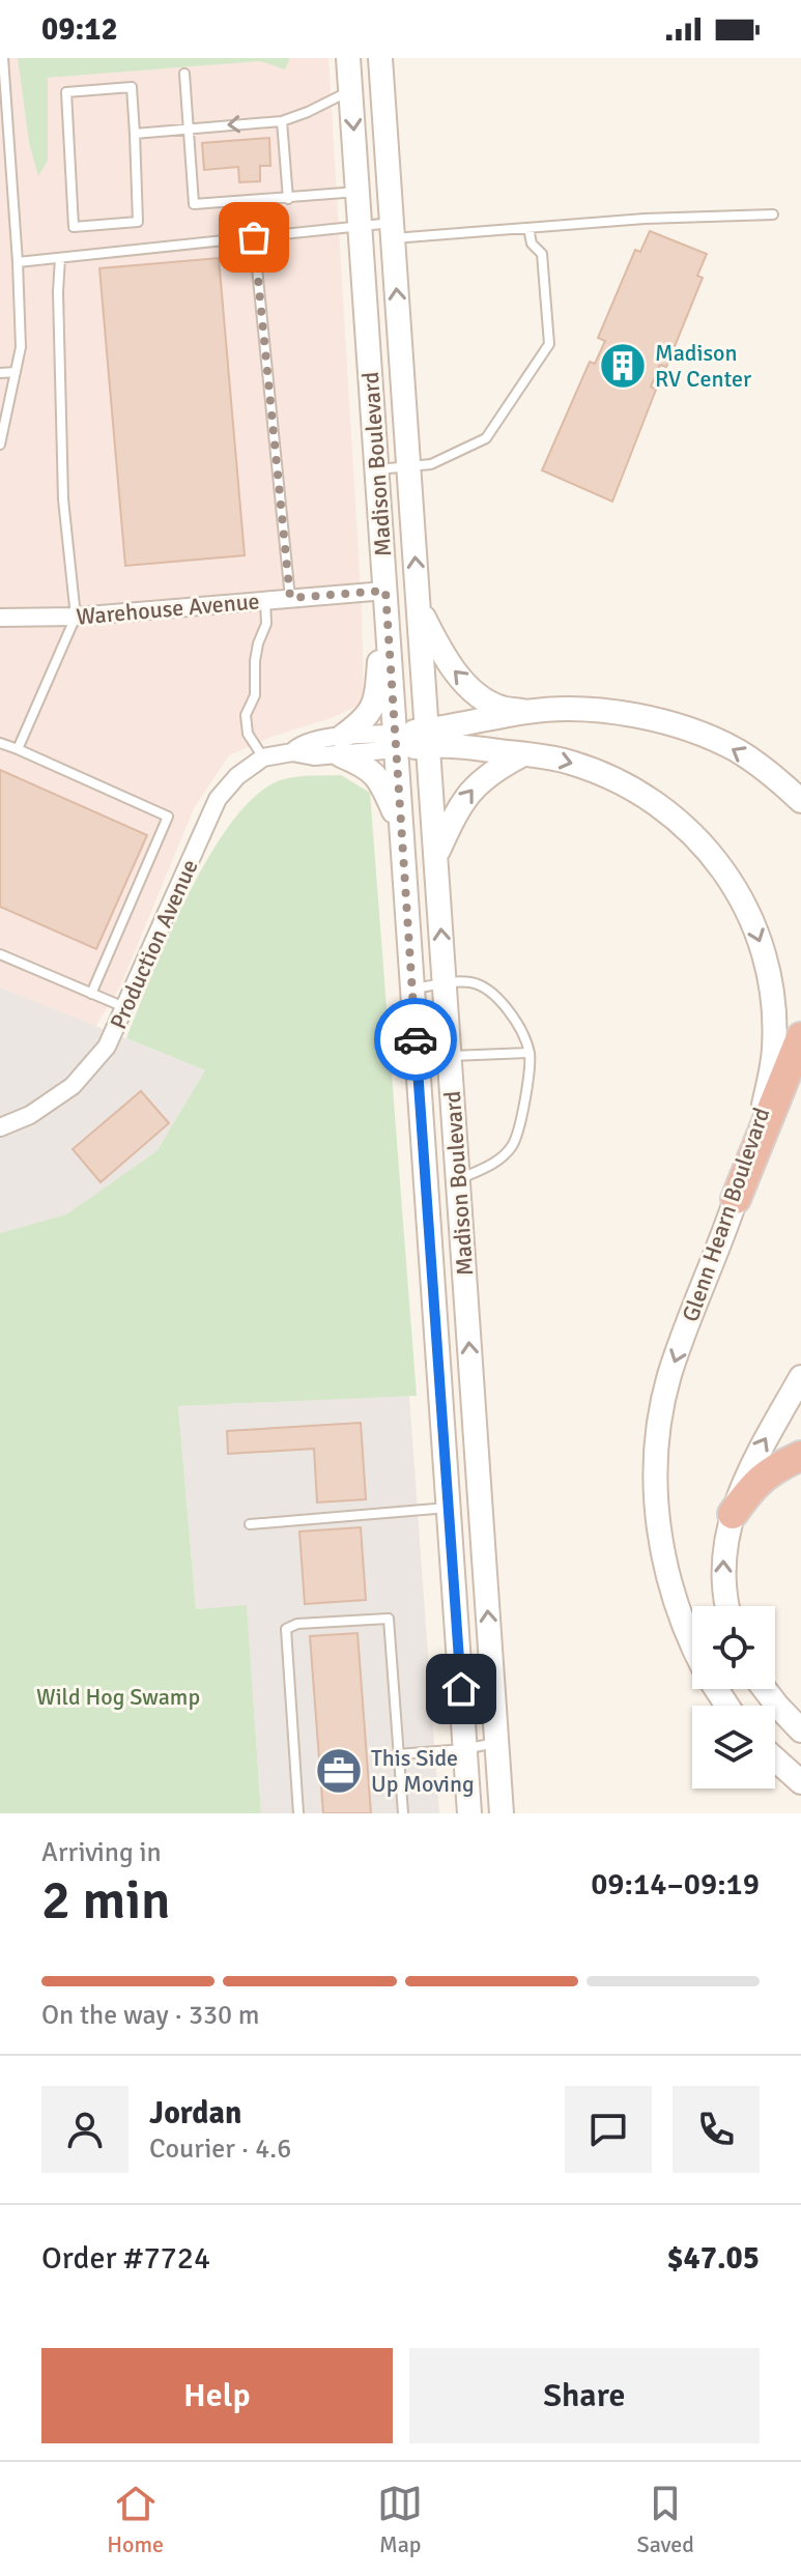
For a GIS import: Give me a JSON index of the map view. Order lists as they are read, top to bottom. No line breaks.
{"streets":{"main road":["Madison Boulevard","Glenn Hearn Boulevard"],"street":["Warehouse Avenue","Production Avenue"]},"crossings":[["Madison Boulevard","Warehouse Avenue"],["Madison Boulevard","Production Avenue"],["Madison Boulevard","Glenn Hearn Boulevard"],["Production Avenue","Glenn Hearn Boulevard"]],"parks":["Wild Hog Swamp"],"places":{"building":["Madison RV Center"],"office":["This Side Up Moving"]},"page":{"status":"09:12","heading":["2 min","Arriving in","09:14–09:19"],"panel":["Jordan","Courier · 4.6","Order #7724","$47.05"],"bar":"On the way · 330 m","buttons":["Help","Share"],"tabs":["Home","Map","Saved"]}}
